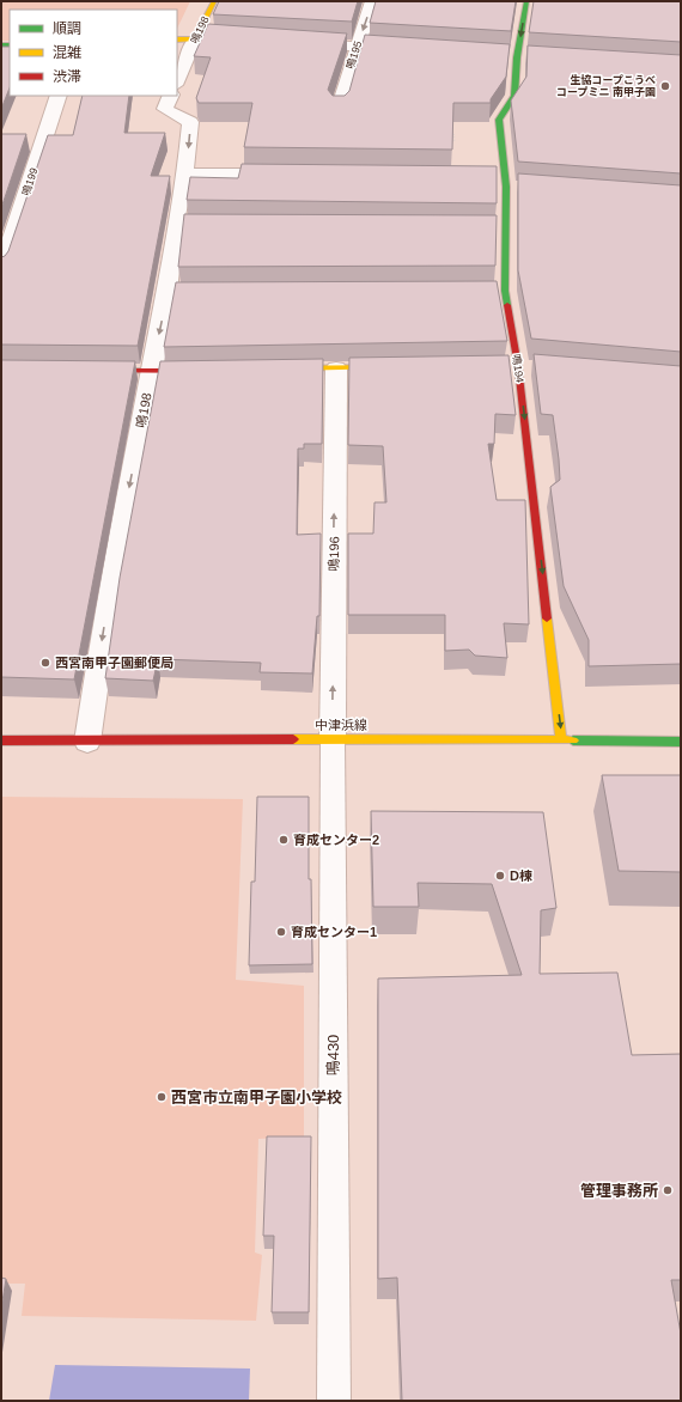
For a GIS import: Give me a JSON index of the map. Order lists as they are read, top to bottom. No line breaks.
{"streets":{"street":["鳴198","鳴195","鳴199","鳴194","鳴196","中津浜線"],"lane":["鳴430"]},"crossings":[["鳴198","中津浜線"],["鳴194","中津浜線"],["鳴196","中津浜線"],["鳴196","鳴430"],["中津浜線","鳴430"]],"one_way":["鳴198","鳴195","鳴194","鳴196"],"places":["生協コープこうべ コープミニ 南甲子園","西宮南甲子園郵便局","育成センター2","D棟","育成センター1","西宮市立南甲子園小学校","管理事務所"],"legend":["順調","混雑","渋滞"]}
